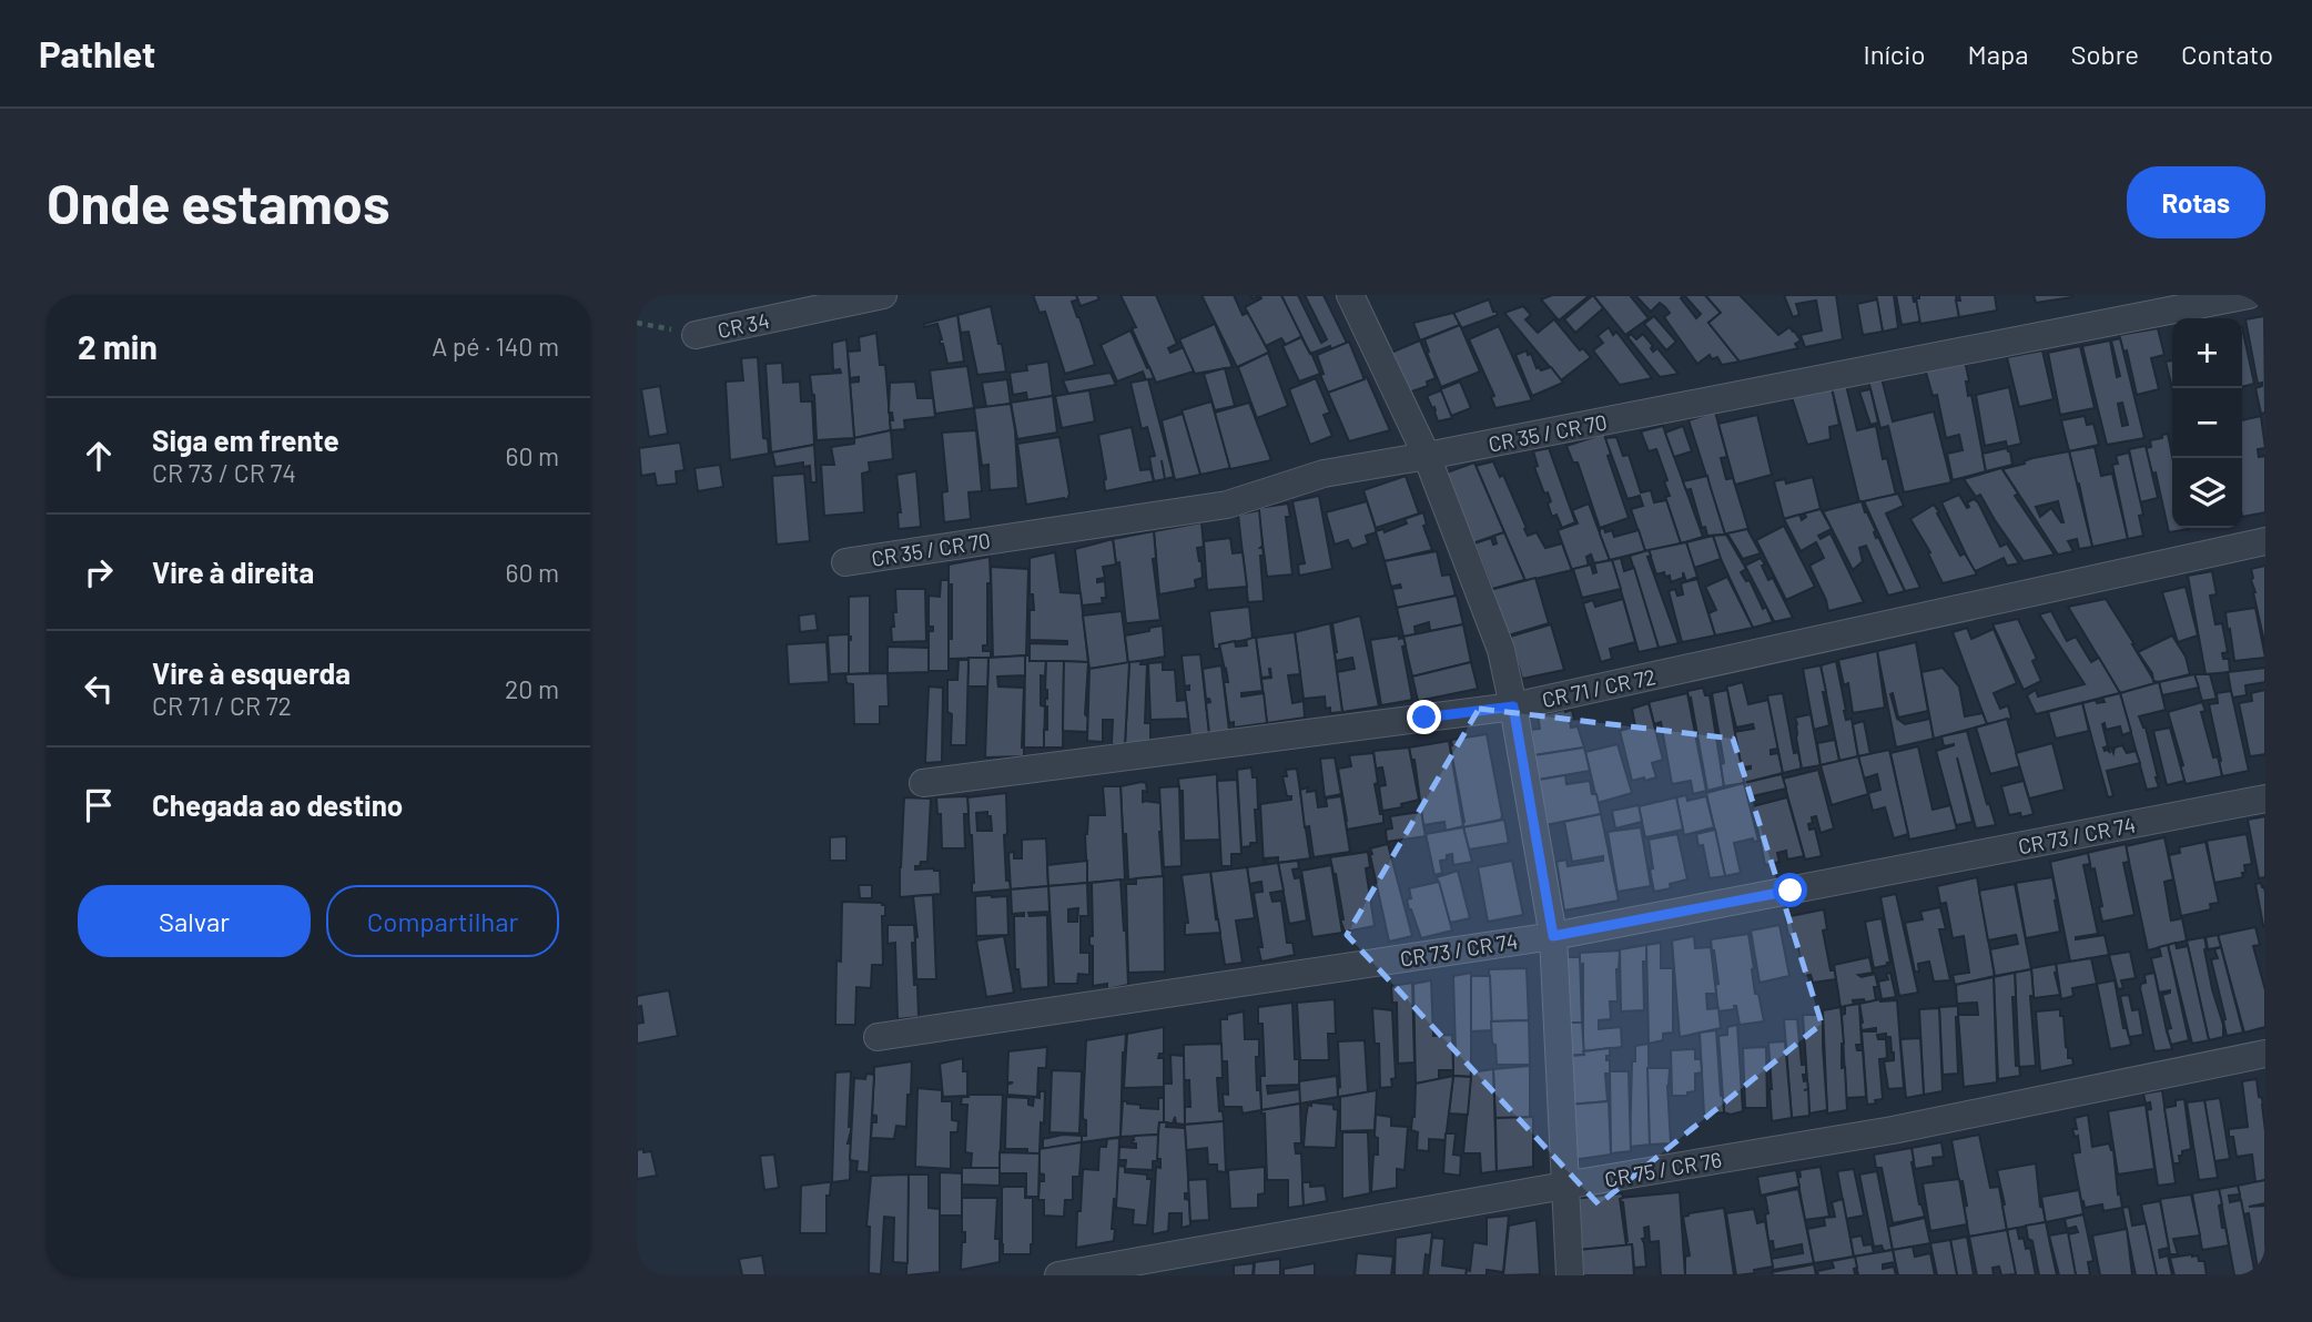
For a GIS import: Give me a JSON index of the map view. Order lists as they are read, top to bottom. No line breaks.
{"streets":{"street":["CR 34","CR 35 / CR 70","CR 71 / CR 72","CR 73 / CR 74","CR 75 / CR 76"]},"page":{"header":"Pathlet","nav":["Início","Mapa","Sobre","Contato"],"buttons":["Rotas",["Salvar","Compartilhar"]],"title":"Onde estamos","heading":["2 min","A pé · 140 m"],"map_buttons":["+","−"],"list":[["Siga em frente","CR 73 / CR 74","60 m"],["Vire à direita","60 m"],["Vire à esquerda","CR 71 / CR 72","20 m"],"Chegada ao destino"]}}
